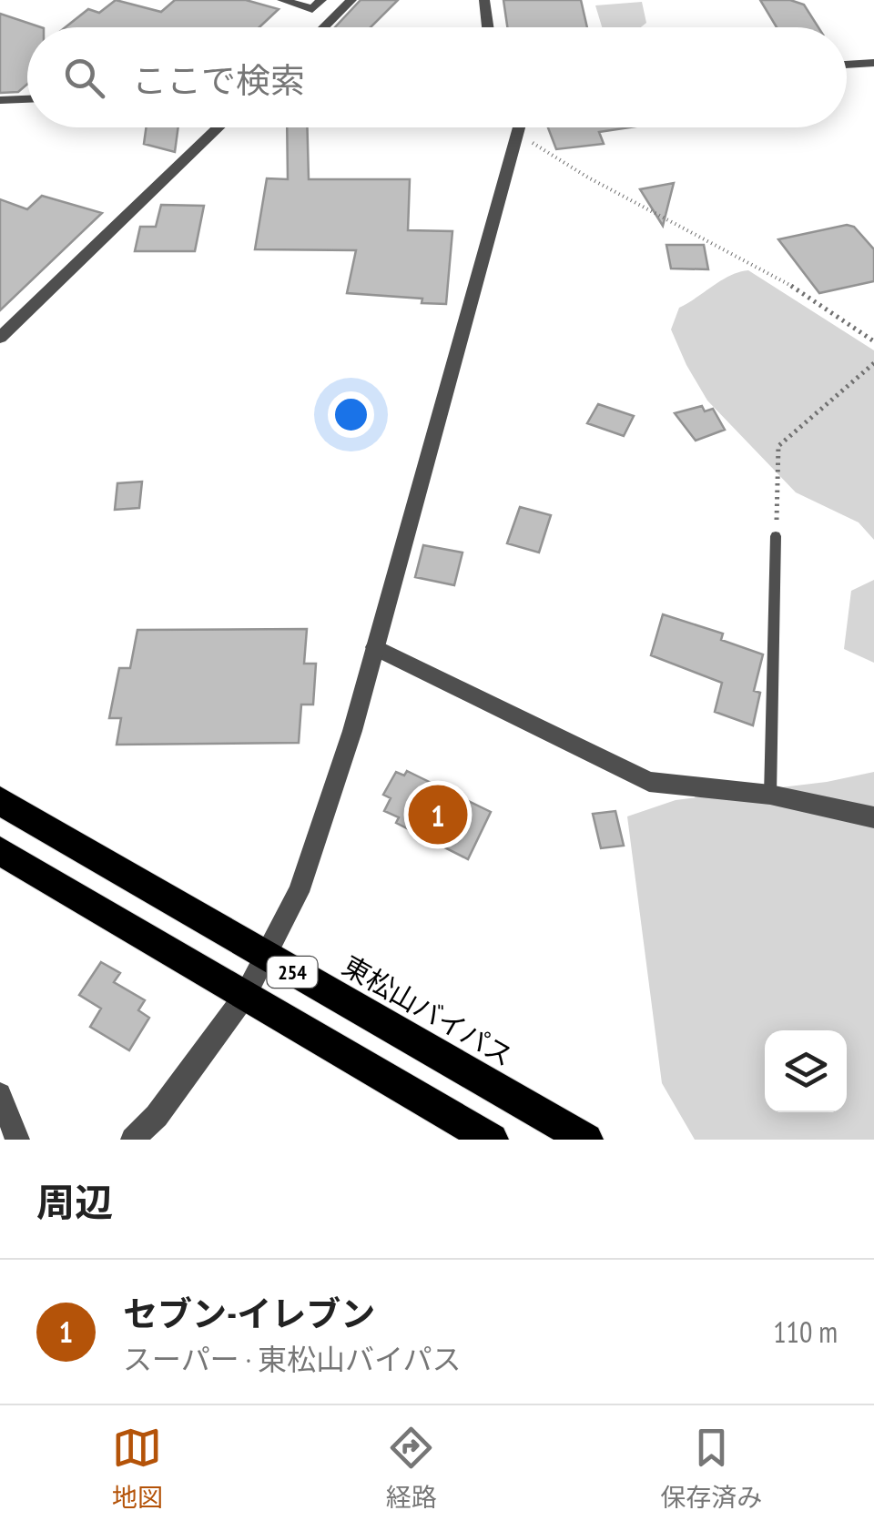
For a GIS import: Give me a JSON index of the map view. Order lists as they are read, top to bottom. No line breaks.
{"streets":{"highway":["254","東松山バイパス"]},"page":{"search":"ここで検索","pins":"1","heading":"周辺","list":[{"mark":"1","name":"セブン-イレブン","note":"スーパー · 東松山バイパス","value":"110 m"}],"nav":["地図","経路","保存済み"]}}
